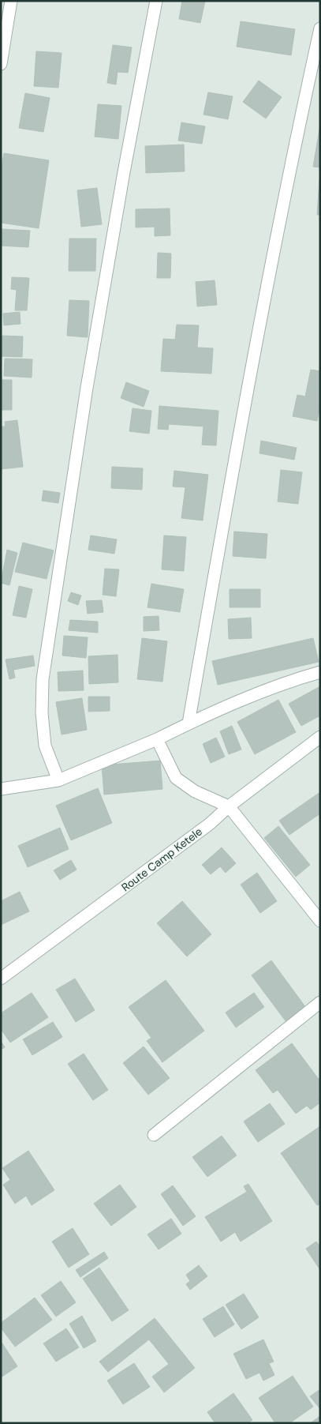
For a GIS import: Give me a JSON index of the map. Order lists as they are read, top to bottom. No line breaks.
{"streets":{"street":["Route Camp Ketele"]}}
